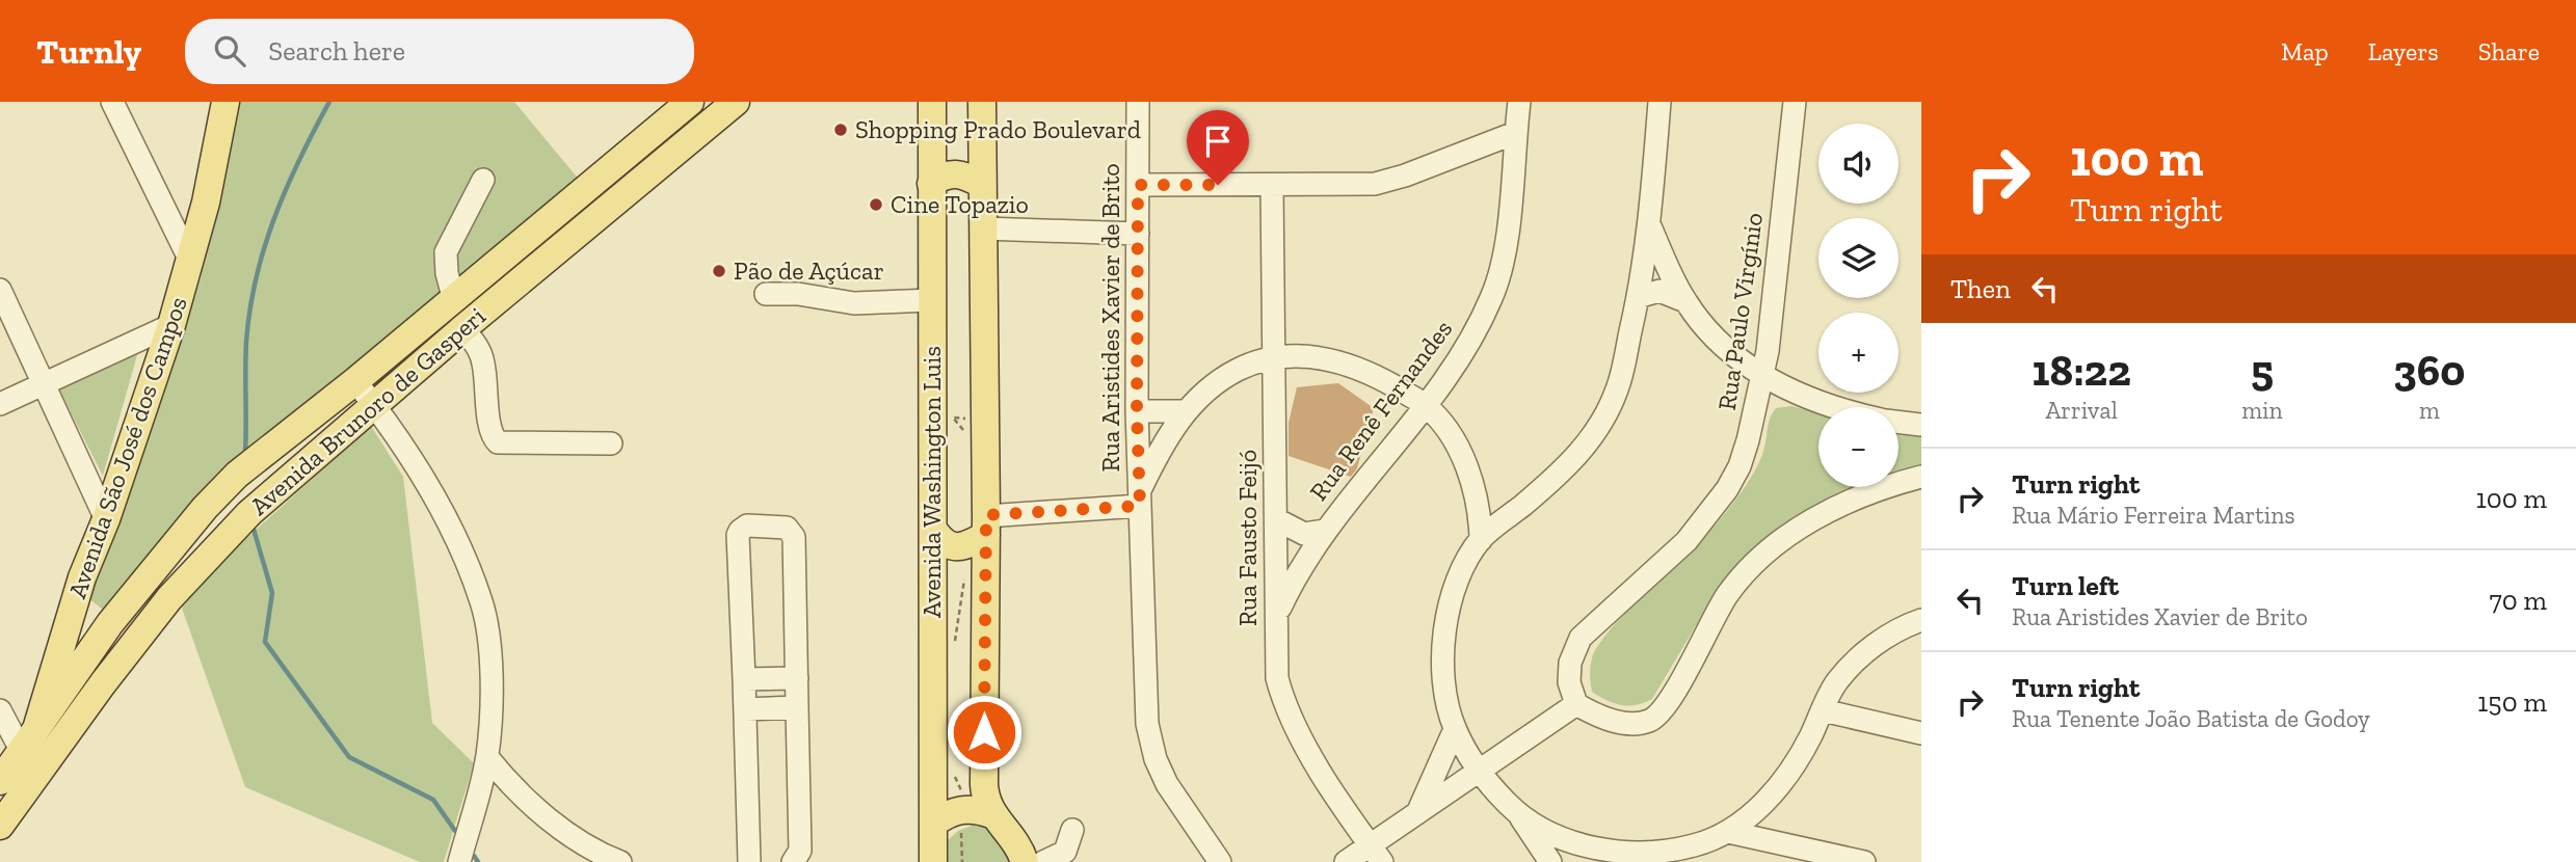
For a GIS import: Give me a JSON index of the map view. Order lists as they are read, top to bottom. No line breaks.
{"streets":{"main road":["Avenida Brunoro de Gasperi","Avenida São José dos Campos","Avenida Washington Luis"],"street":["Rua Paulo Virgínio","Rua Aristides Xavier de Brito","Rua Renê Fernandes","Rua Fausto Feijó"]},"crossings":[["Rua Renê Fernandes","Rua Fausto Feijó"],["Avenida Brunoro de Gasperi","Avenida São José dos Campos"]],"places":["Shopping Prado Boulevard","Cine Topazio","Pão de Açúcar"],"page":{"header":"Turnly","search":"Search here","nav":["Map","Layers","Share"],"turn":["100 m","Turn right"],"map_buttons":["+","−"],"then":"Then","eta":["18:22","Arrival","5","min","360","m"],"list":[{"name":"Turn right","note":"Rua Mário Ferreira Martins","value":"100 m"},{"name":"Turn left","note":"Rua Aristides Xavier de Brito","value":"70 m"},{"name":"Turn right","note":"Rua Tenente João Batista de Godoy","value":"150 m"}]}}
